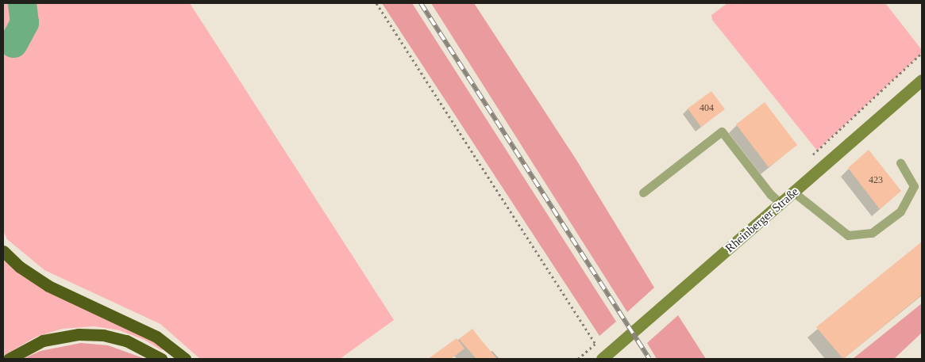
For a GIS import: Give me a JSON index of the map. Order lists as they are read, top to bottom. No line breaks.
{"streets":{"main road":["Rheinberger Straße"]},"house_numbers":["404","423"]}
